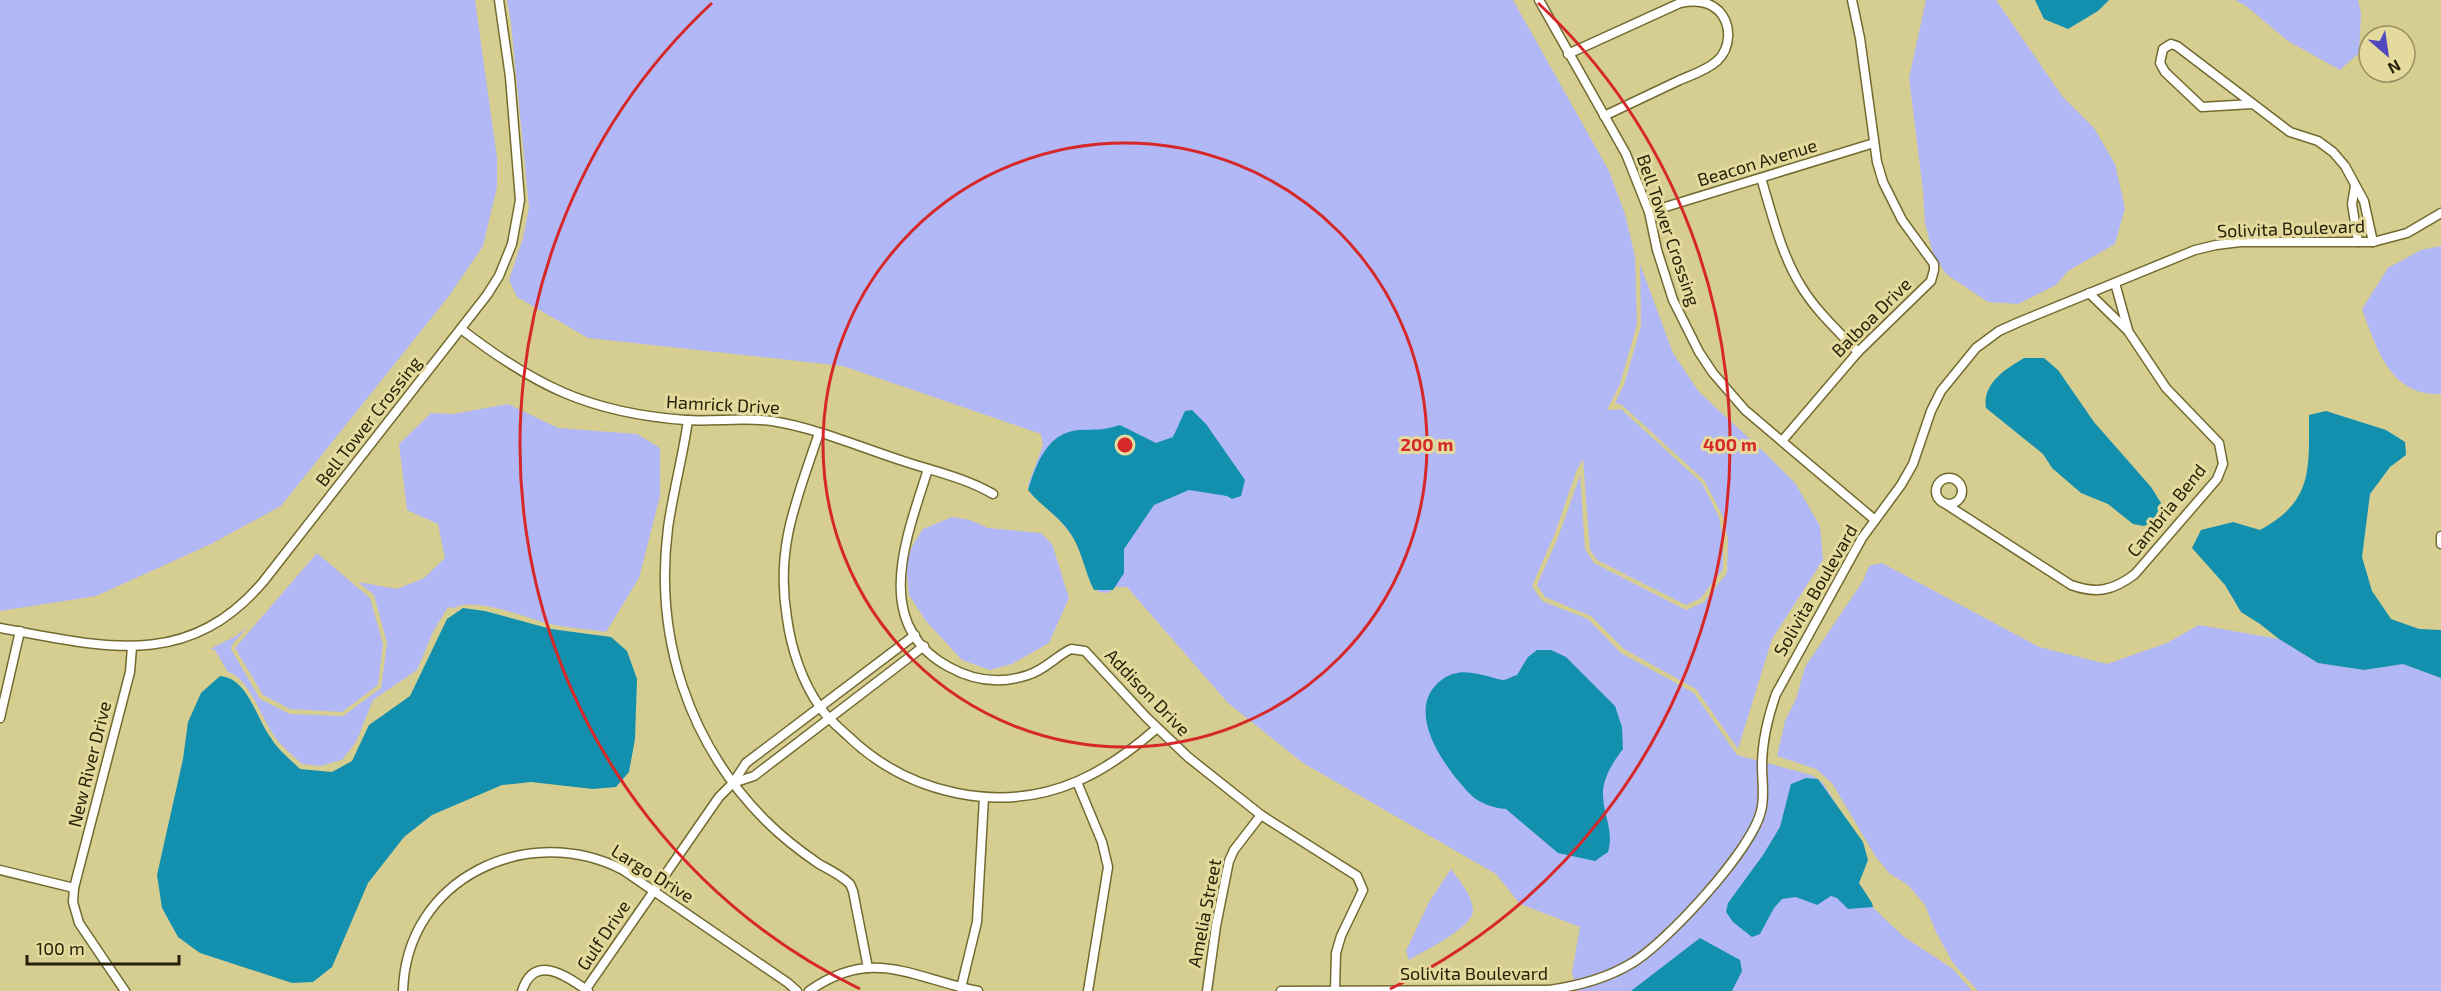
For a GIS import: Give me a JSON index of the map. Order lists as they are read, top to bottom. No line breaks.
{"streets":{"street":["Beacon Avenue","Solivita Boulevard","Bell Tower Crossing","Balboa Drive","Hamrick Drive","Cambria Bend","Addison Drive","New River Drive","Largo Drive","Amelia Street","Gulf Drive"]},"crossings":[["Beacon Avenue","Bell Tower Crossing"],["Beacon Avenue","Balboa Drive"],["Solivita Boulevard","Bell Tower Crossing"],["Solivita Boulevard","Cambria Bend"],["Solivita Boulevard","Addison Drive"],["Bell Tower Crossing","Balboa Drive"],["Bell Tower Crossing","Hamrick Drive"],["Bell Tower Crossing","New River Drive"],["Hamrick Drive","Addison Drive"],["Addison Drive","Amelia Street"],["Addison Drive","Gulf Drive"],["Largo Drive","Gulf Drive"]],"scale_bar":"100 m","north":"bottom right","rings":["200 m","400 m"]}
